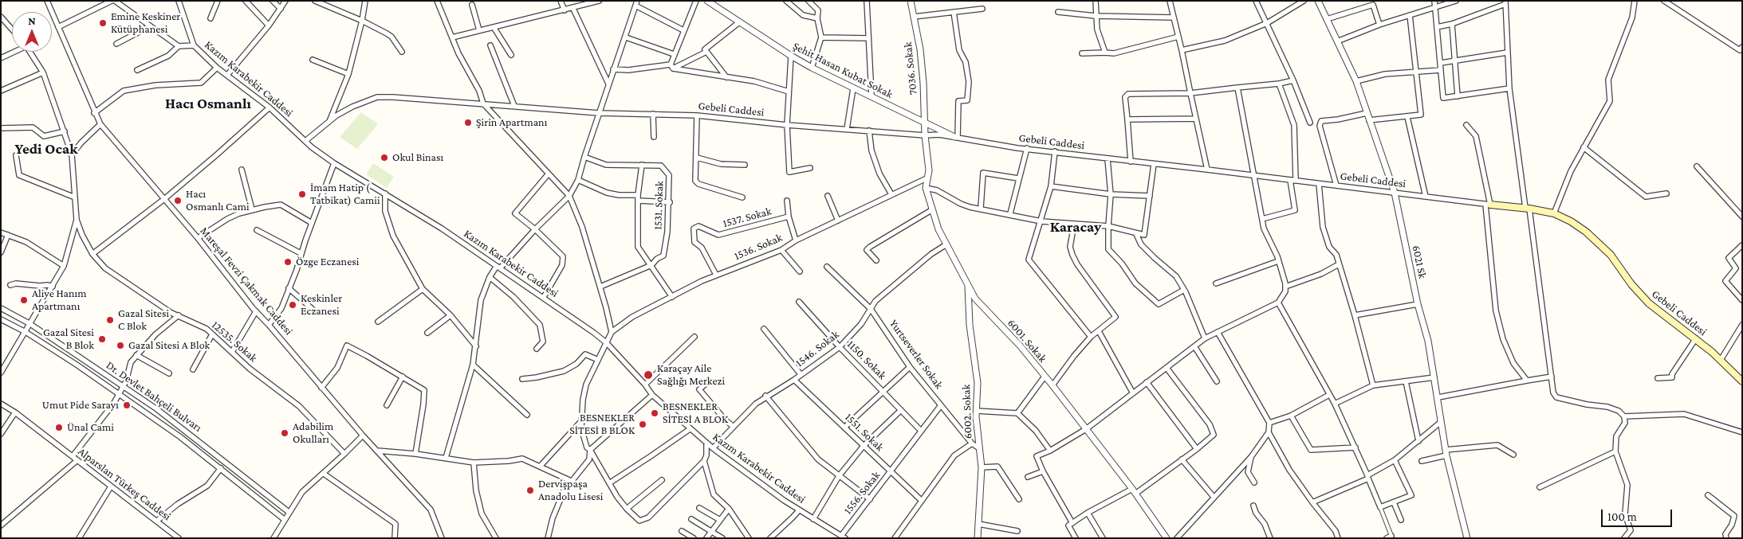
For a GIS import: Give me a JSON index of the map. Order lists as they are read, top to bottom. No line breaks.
{"streets":{"main road":["Gebeli Caddesi"],"street":["7036. Sokak","Şehit Hasan Kubat Sokak","Kazım Karabekir Caddesi","1531. Sokak","1537. Sokak","1536. Sokak","6021 Sk","Mareşal Fevzi Çakmak Caddesi","6001. Sokak","12535. Sokak","1546. Sokak","Yurtseverler Sokak","1150. Sokak","Dr. Devlet Bahçeli Bulvarı","6002. Sokak","1551. Sokak","Alparslan Türkeş Caddesi","1556. Sokak"]},"crossings":[["7036. Sokak","Şehit Hasan Kubat Sokak"],["7036. Sokak","Gebeli Caddesi"],["7036. Sokak","6001. Sokak"],["Şehit Hasan Kubat Sokak","Gebeli Caddesi"],["Kazım Karabekir Caddesi","Gebeli Caddesi"],["Kazım Karabekir Caddesi","1546. Sokak"],["Kazım Karabekir Caddesi","1556. Sokak"],["Gebeli Caddesi","6021 Sk"],["Gebeli Caddesi","6001. Sokak"],["1537. Sokak","1536. Sokak"],["1536. Sokak","6001. Sokak"],["6001. Sokak","1546. Sokak"],["6001. Sokak","6002. Sokak"],["1546. Sokak","Yurtseverler Sokak"],["1546. Sokak","1150. Sokak"],["1546. Sokak","1551. Sokak"],["Yurtseverler Sokak","1556. Sokak"],["1150. Sokak","1556. Sokak"],["1551. Sokak","1556. Sokak"]],"districts":["Hacı Osmanlı","Yedi Ocak","Karacay"],"places":["Emine Keskiner Kütüphanesi","Şirin Apartmanı","Okul Binası","İmam Hatip ( Tatbikat) Camii","Hacı Osmanlı Cami","Özge Eczanesi","Aliye Hanım Apartmanı","Keskinler Eczanesi","Gazal Sitesi C Blok","Gazal Sitesi B Blok","Gazal Sitesi A Blok","Karaçay Aile Sağlığı Merkezi","Umut Pide Sarayı","BESNEKLER SİTESİ A BLOK","BESNEKLER SİTESİ B BLOK","Ünal Cami","Adabilim Okulları","Dervişpaşa Anadolu Lisesi"],"scale_bar":"100 m","north":"top"}
